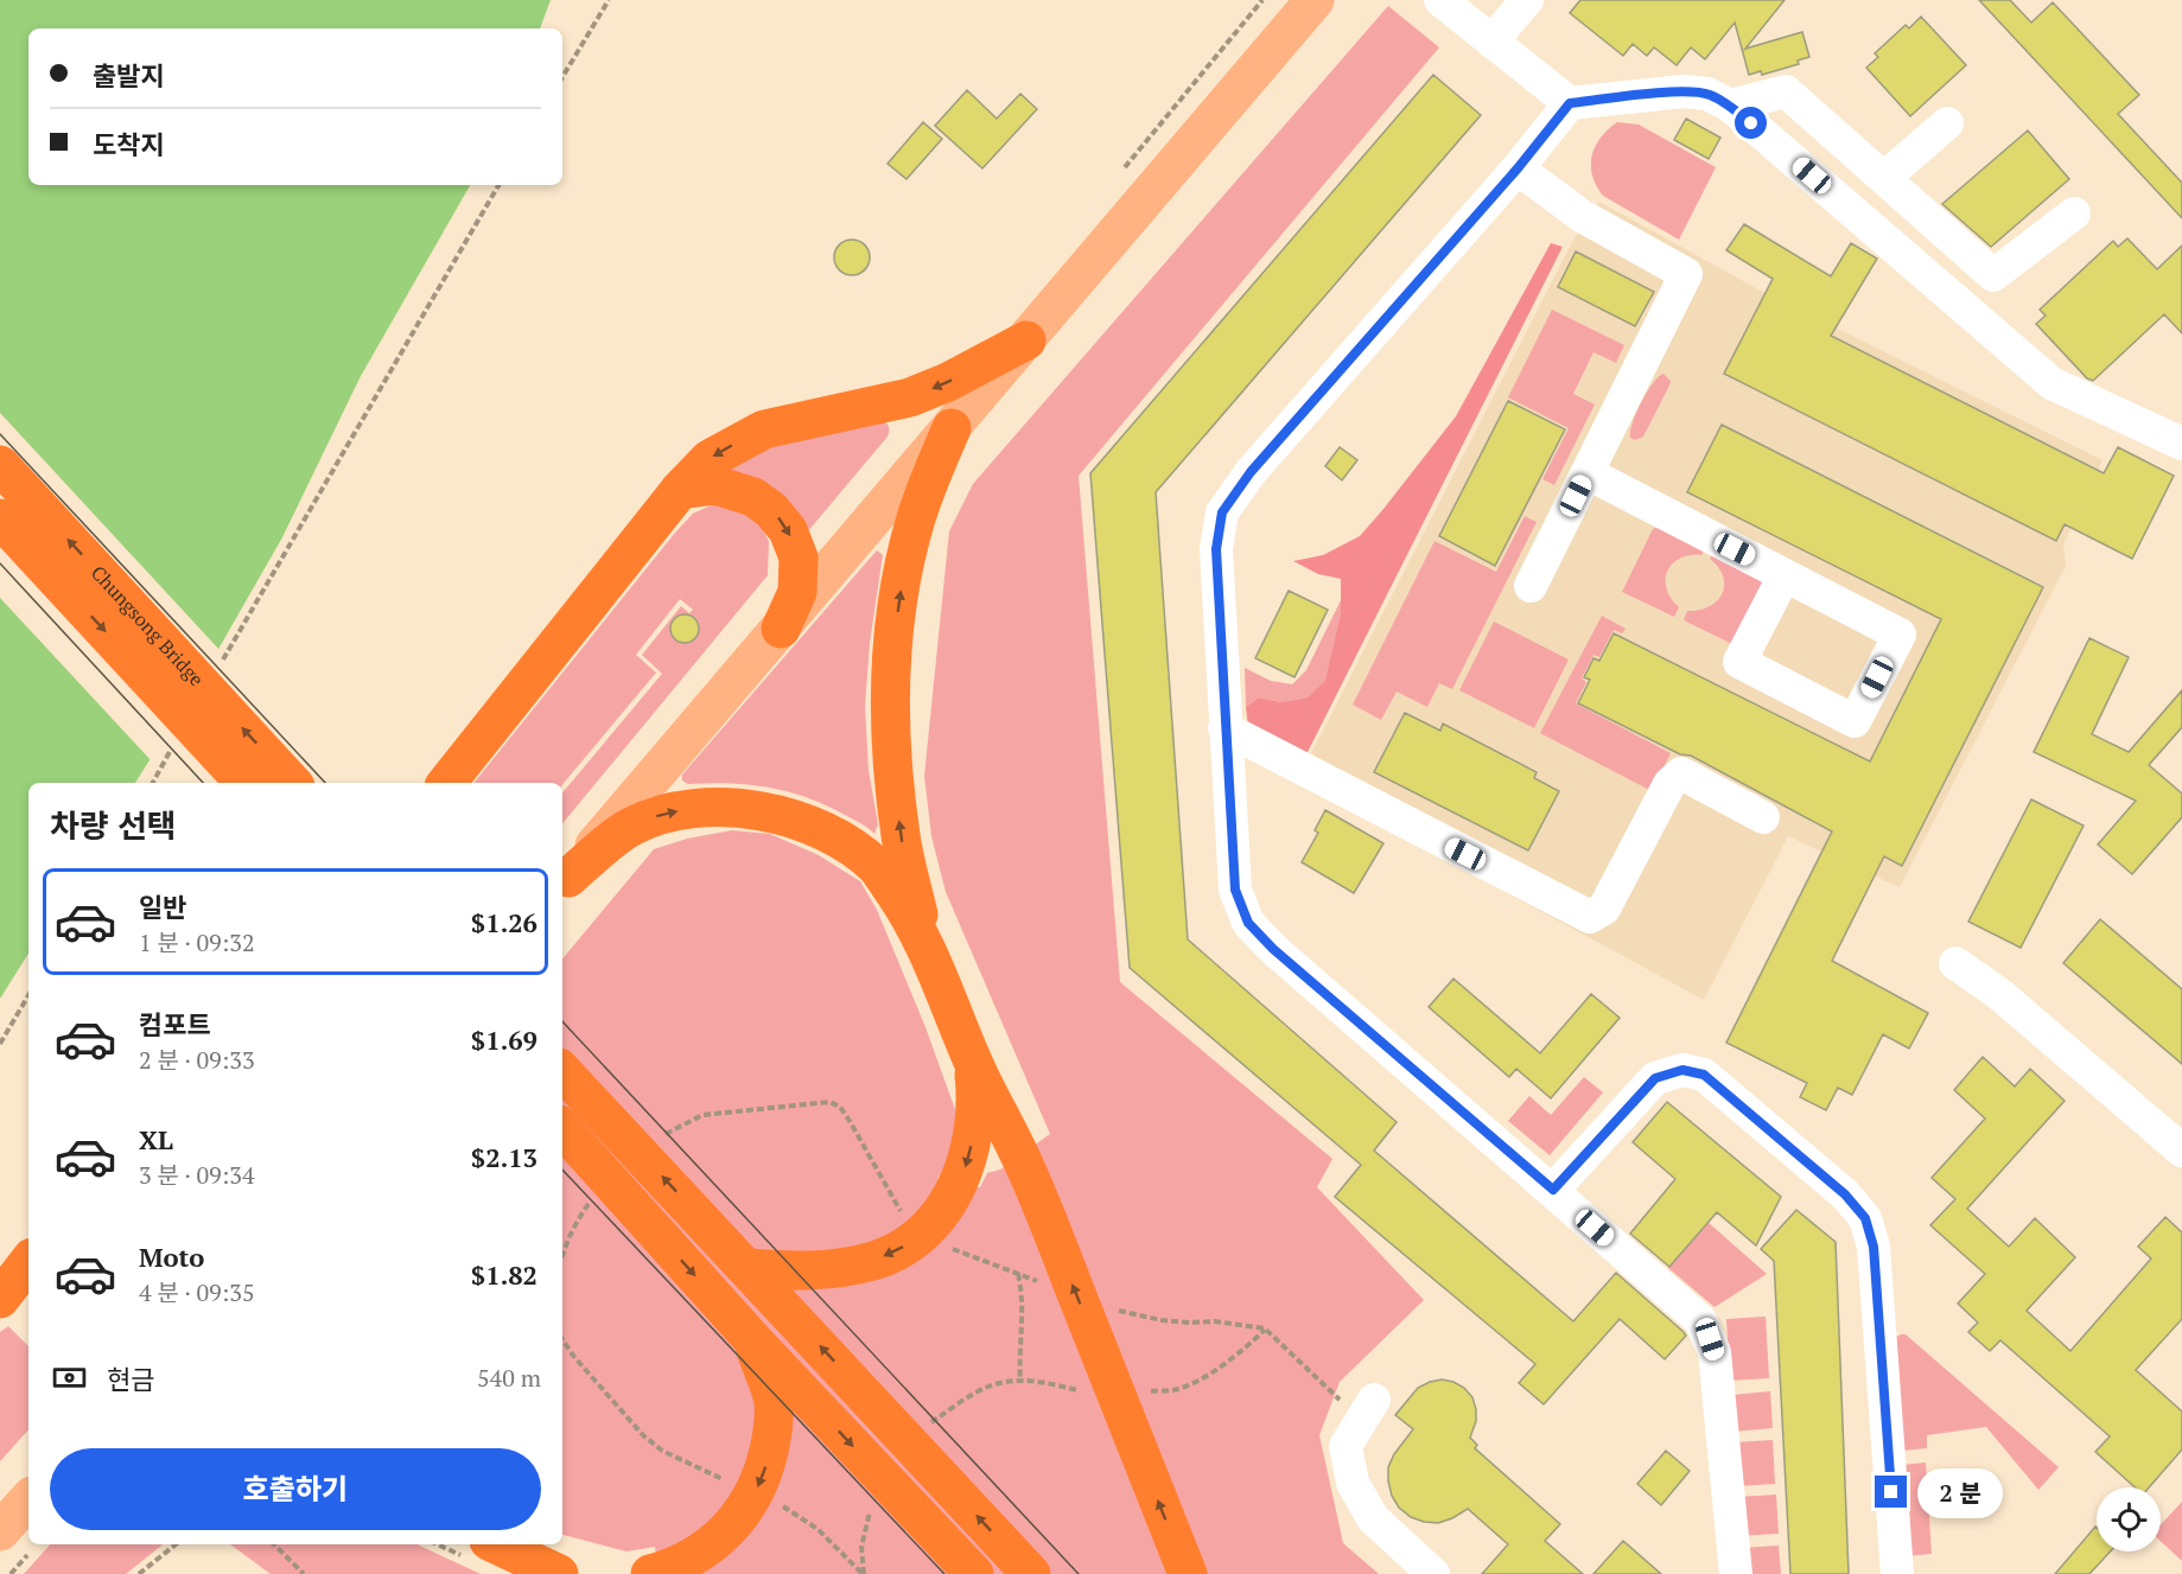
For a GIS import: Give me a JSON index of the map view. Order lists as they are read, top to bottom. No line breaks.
{"streets":{"highway":["Chungsong Bridge"]},"page":{"banner":["출발지","도착지"],"heading":"차량 선택","list":[{"name":"일반","note":"1 분 · 09:32","value":"$1.26"},{"name":"컴포트","note":"2 분 · 09:33","value":"$1.69"},{"name":"XL","note":"3 분 · 09:34","value":"$2.13"},{"name":"Moto","note":"4 분 · 09:35","value":"$1.82"}],"pay":["현금","540 m"],"buttons":"호출하기","bubble":"2 분"}}
